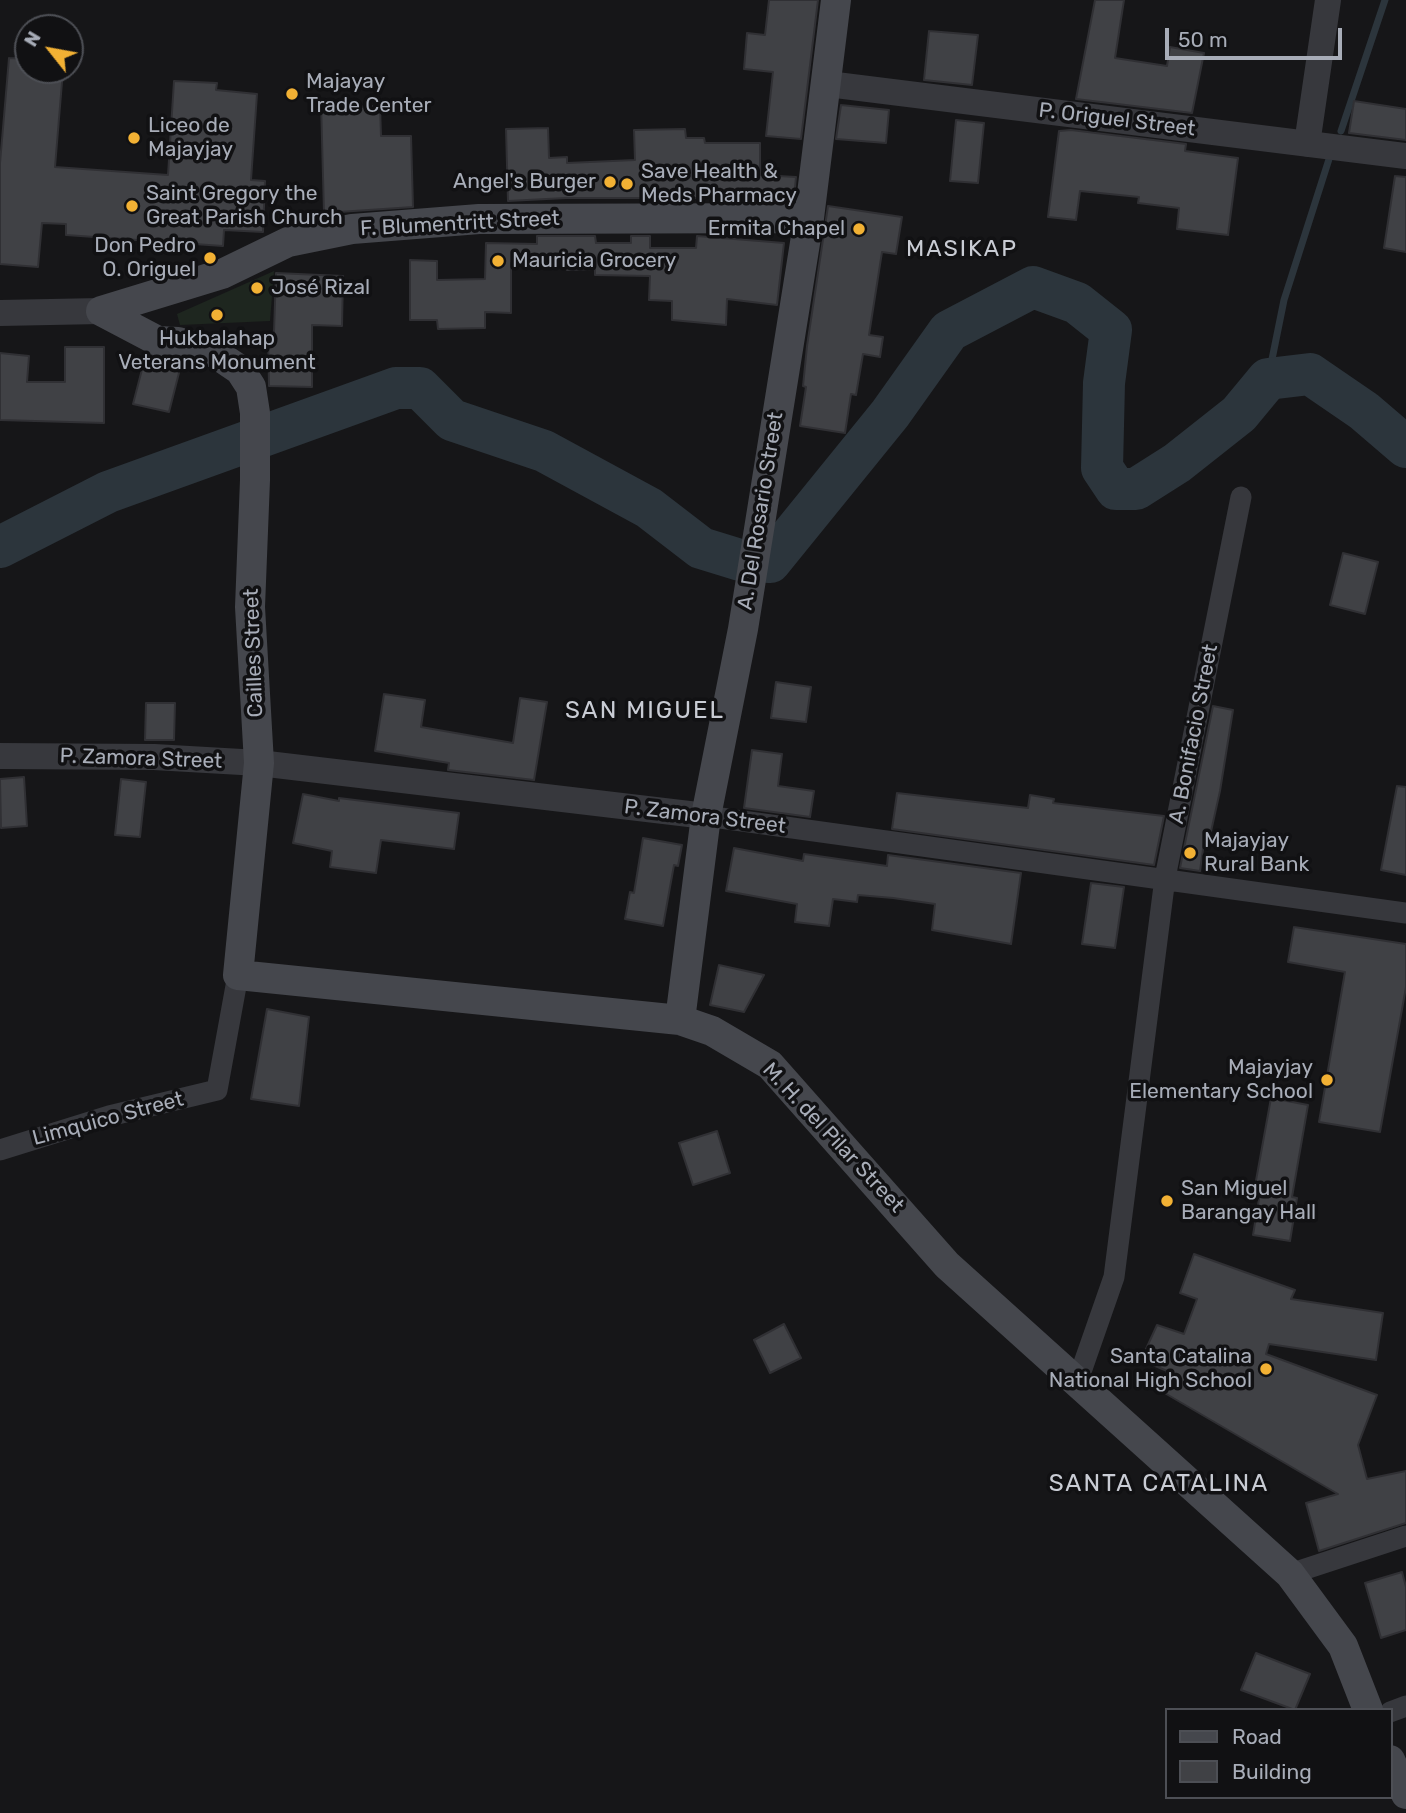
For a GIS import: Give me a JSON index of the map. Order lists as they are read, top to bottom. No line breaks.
{"streets":{"main road":["F. Blumentritt Street","A. Del Rosario Street","Cailles Street","M. H. del Pilar Street"],"street":["P. Origuel Street","A. Bonifacio Street","P. Zamora Street","Limquico Street"]},"crossings":[["P. Origuel Street","A. Del Rosario Street"],["F. Blumentritt Street","A. Del Rosario Street"],["F. Blumentritt Street","Cailles Street"],["A. Del Rosario Street","P. Zamora Street"],["A. Del Rosario Street","M. H. del Pilar Street"],["Cailles Street","P. Zamora Street"],["Cailles Street","Limquico Street"],["Cailles Street","M. H. del Pilar Street"],["A. Bonifacio Street","P. Zamora Street"],["A. Bonifacio Street","M. H. del Pilar Street"]],"districts":["MASIKAP","SAN MIGUEL","SANTA CATALINA"],"places":["Majayay Trade Center","Liceo de Majayjay","Angel's Burger","Save Health & Meds Pharmacy","Saint Gregory the Great Parish Church","Ermita Chapel","Don Pedro O. Origuel","Mauricia Grocery","José Rizal","Hukbalahap Veterans Monument","Majayjay Rural Bank","Majayjay Elementary School","San Miguel Barangay Hall","Santa Catalina National High School"],"legend":["Road","Building"],"scale_bar":"50 m","north":"top left"}
